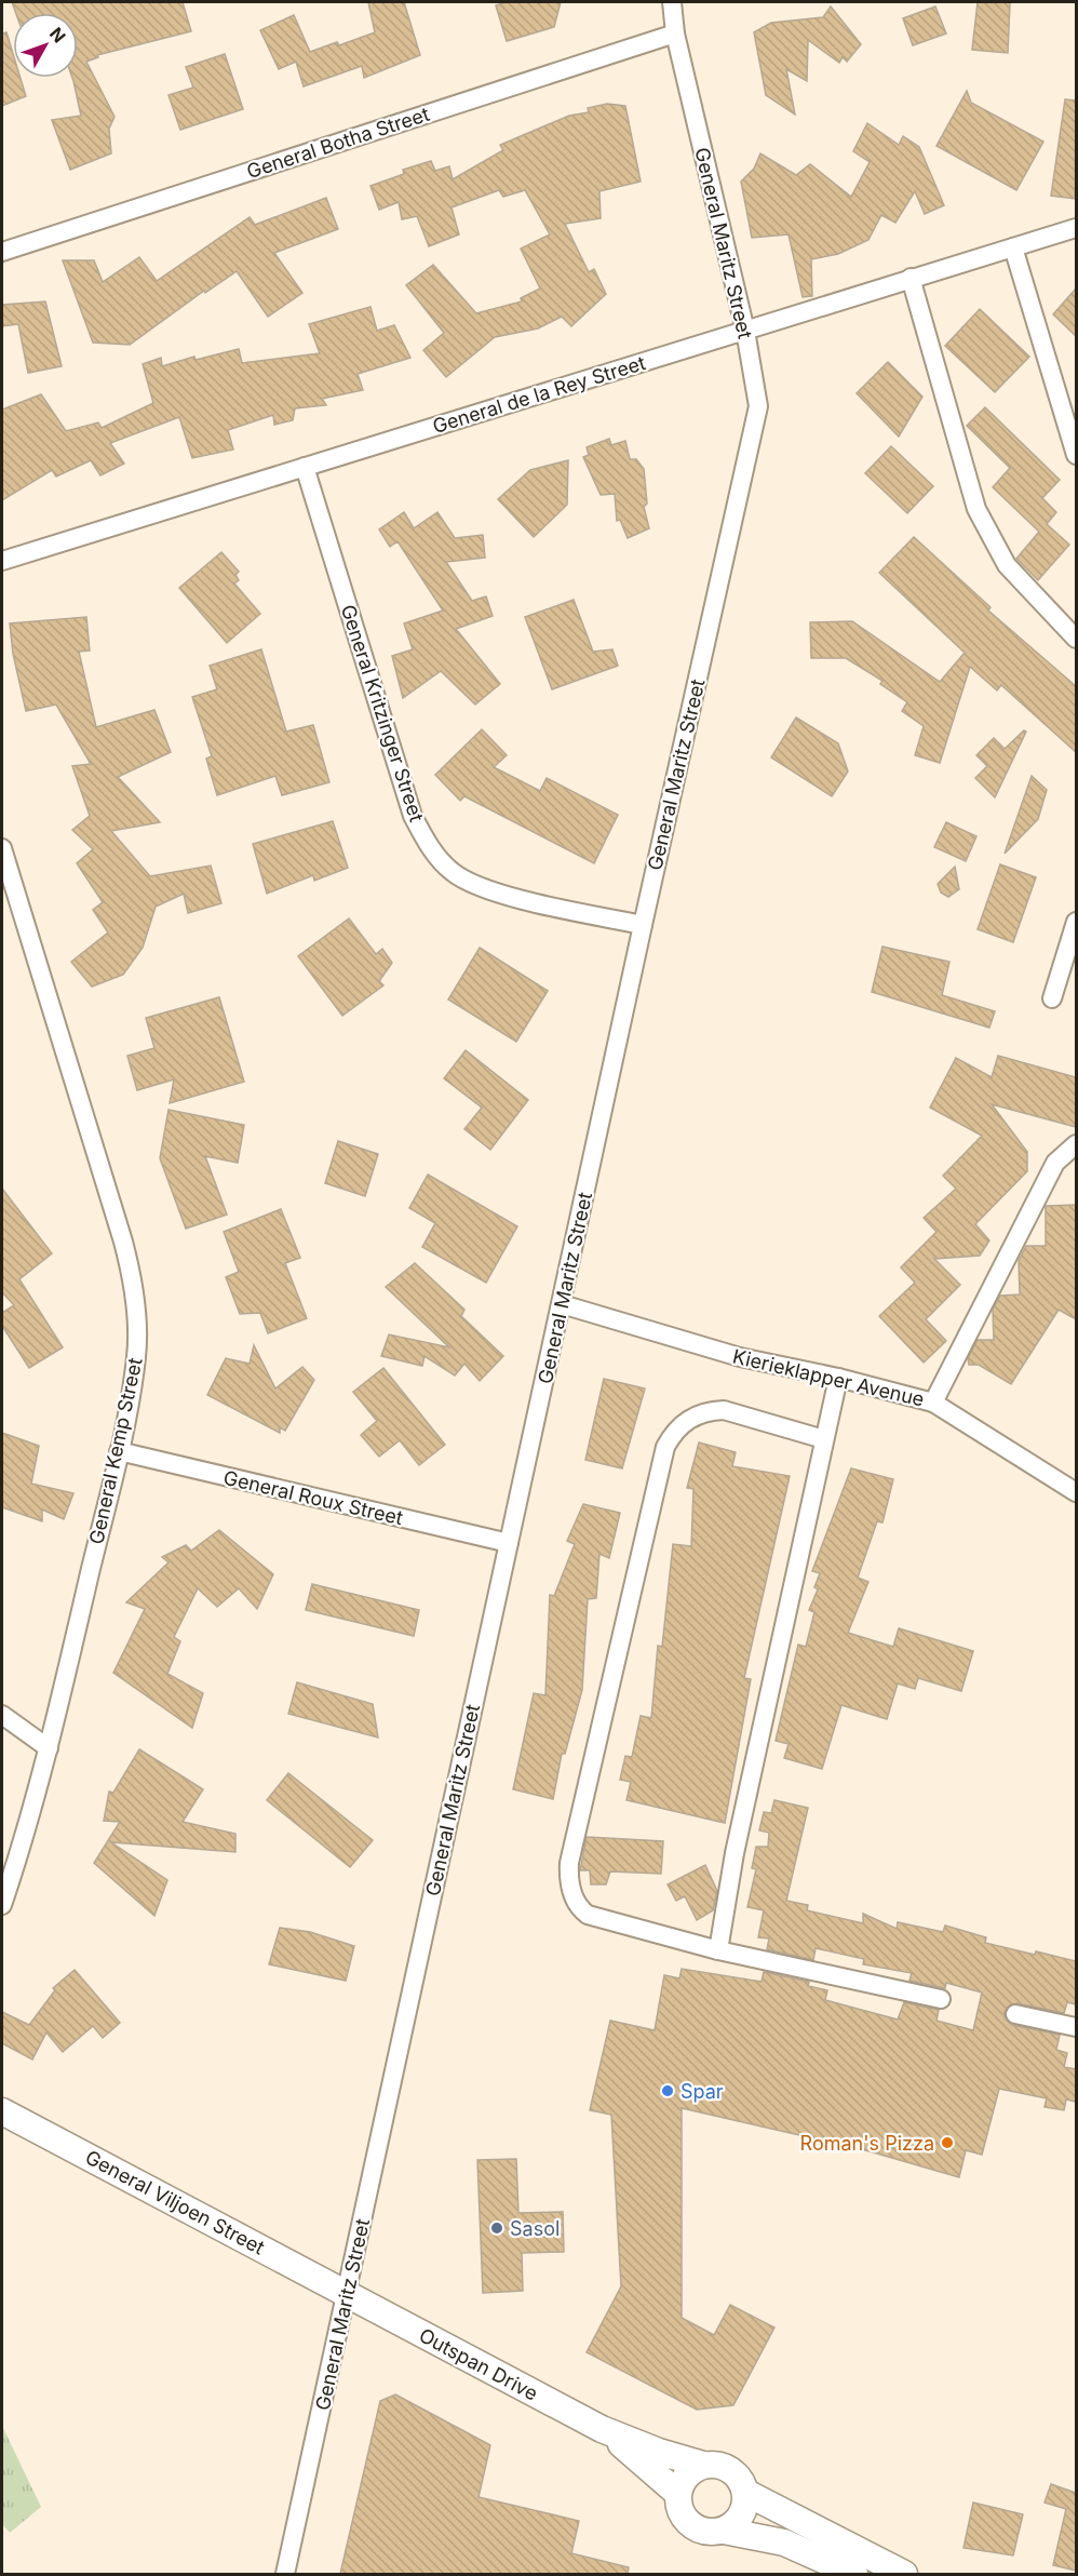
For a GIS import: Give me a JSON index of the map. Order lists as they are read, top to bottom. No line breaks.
{"streets":{"street":["General Botha Street","General Maritz Street","General de la Rey Street","General Kritzinger Street","Kierieklapper Avenue","General Kemp Street","General Roux Street","General Viljoen Street","Outspan Drive"]},"crossings":[["General Botha Street","General Maritz Street"],["General Maritz Street","General de la Rey Street"],["General Maritz Street","General Kritzinger Street"],["General Maritz Street","Kierieklapper Avenue"],["General Maritz Street","General Roux Street"],["General Maritz Street","General Viljoen Street"],["General Maritz Street","Outspan Drive"],["General de la Rey Street","General Kritzinger Street"],["General Kemp Street","General Roux Street"],["General Viljoen Street","Outspan Drive"]],"places":["Spar","Roman's Pizza","Sasol"],"north":"top right"}
